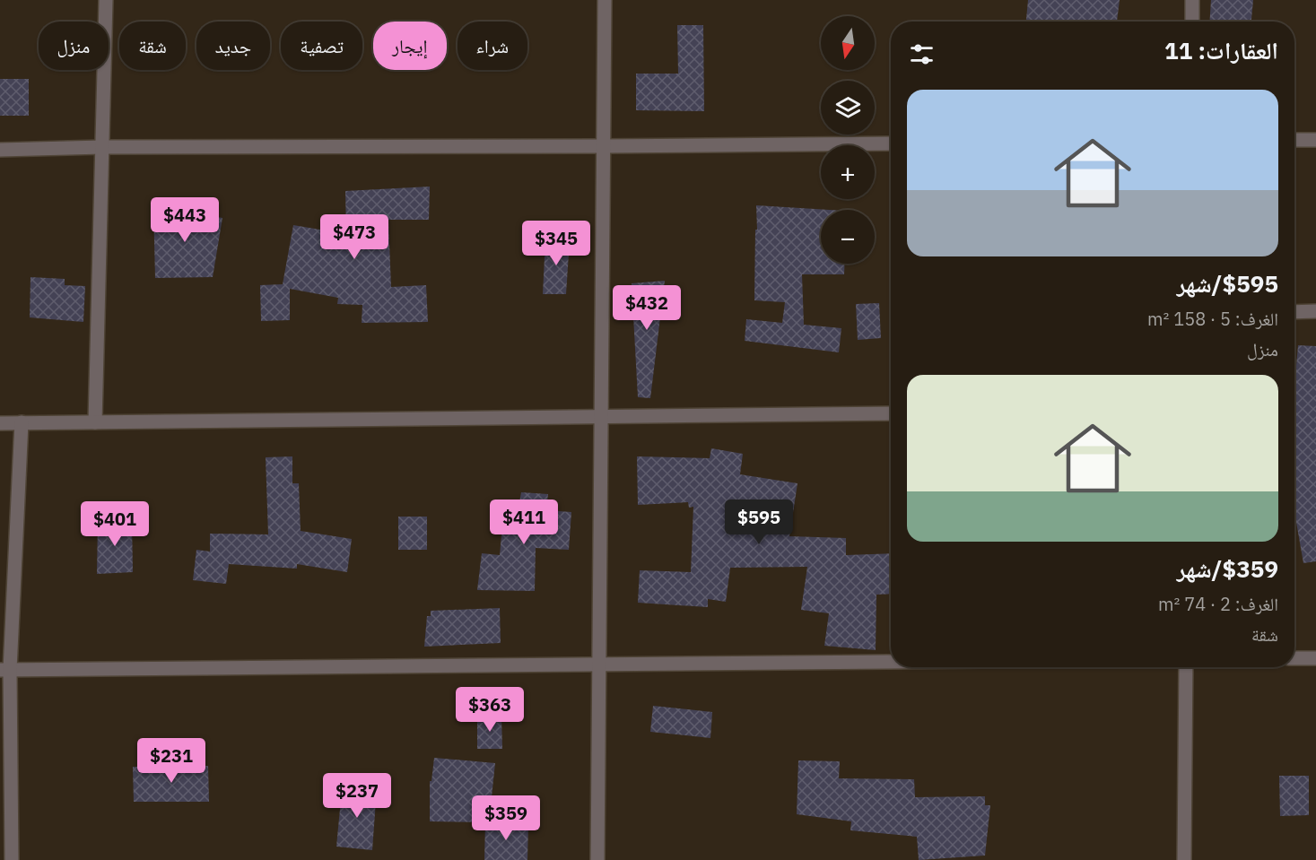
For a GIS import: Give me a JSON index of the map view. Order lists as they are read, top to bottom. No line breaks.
{"north":"bottom","page":{"map_buttons":["+","−"],"chip":["شراء","إيجار","تصفية","جديد","شقة","منزل"],"heading":"العقارات: 11","list":[{"name":"$595/شهر","note":"الغرف: 5 · 158 m² · منزل"},{"name":"$359/شهر","note":"الغرف: 2 · 74 m² · شقة"}],"price":["$443","$473","$345","$432","$411","$595","$401","$363","$231","$237","$359"]}}
